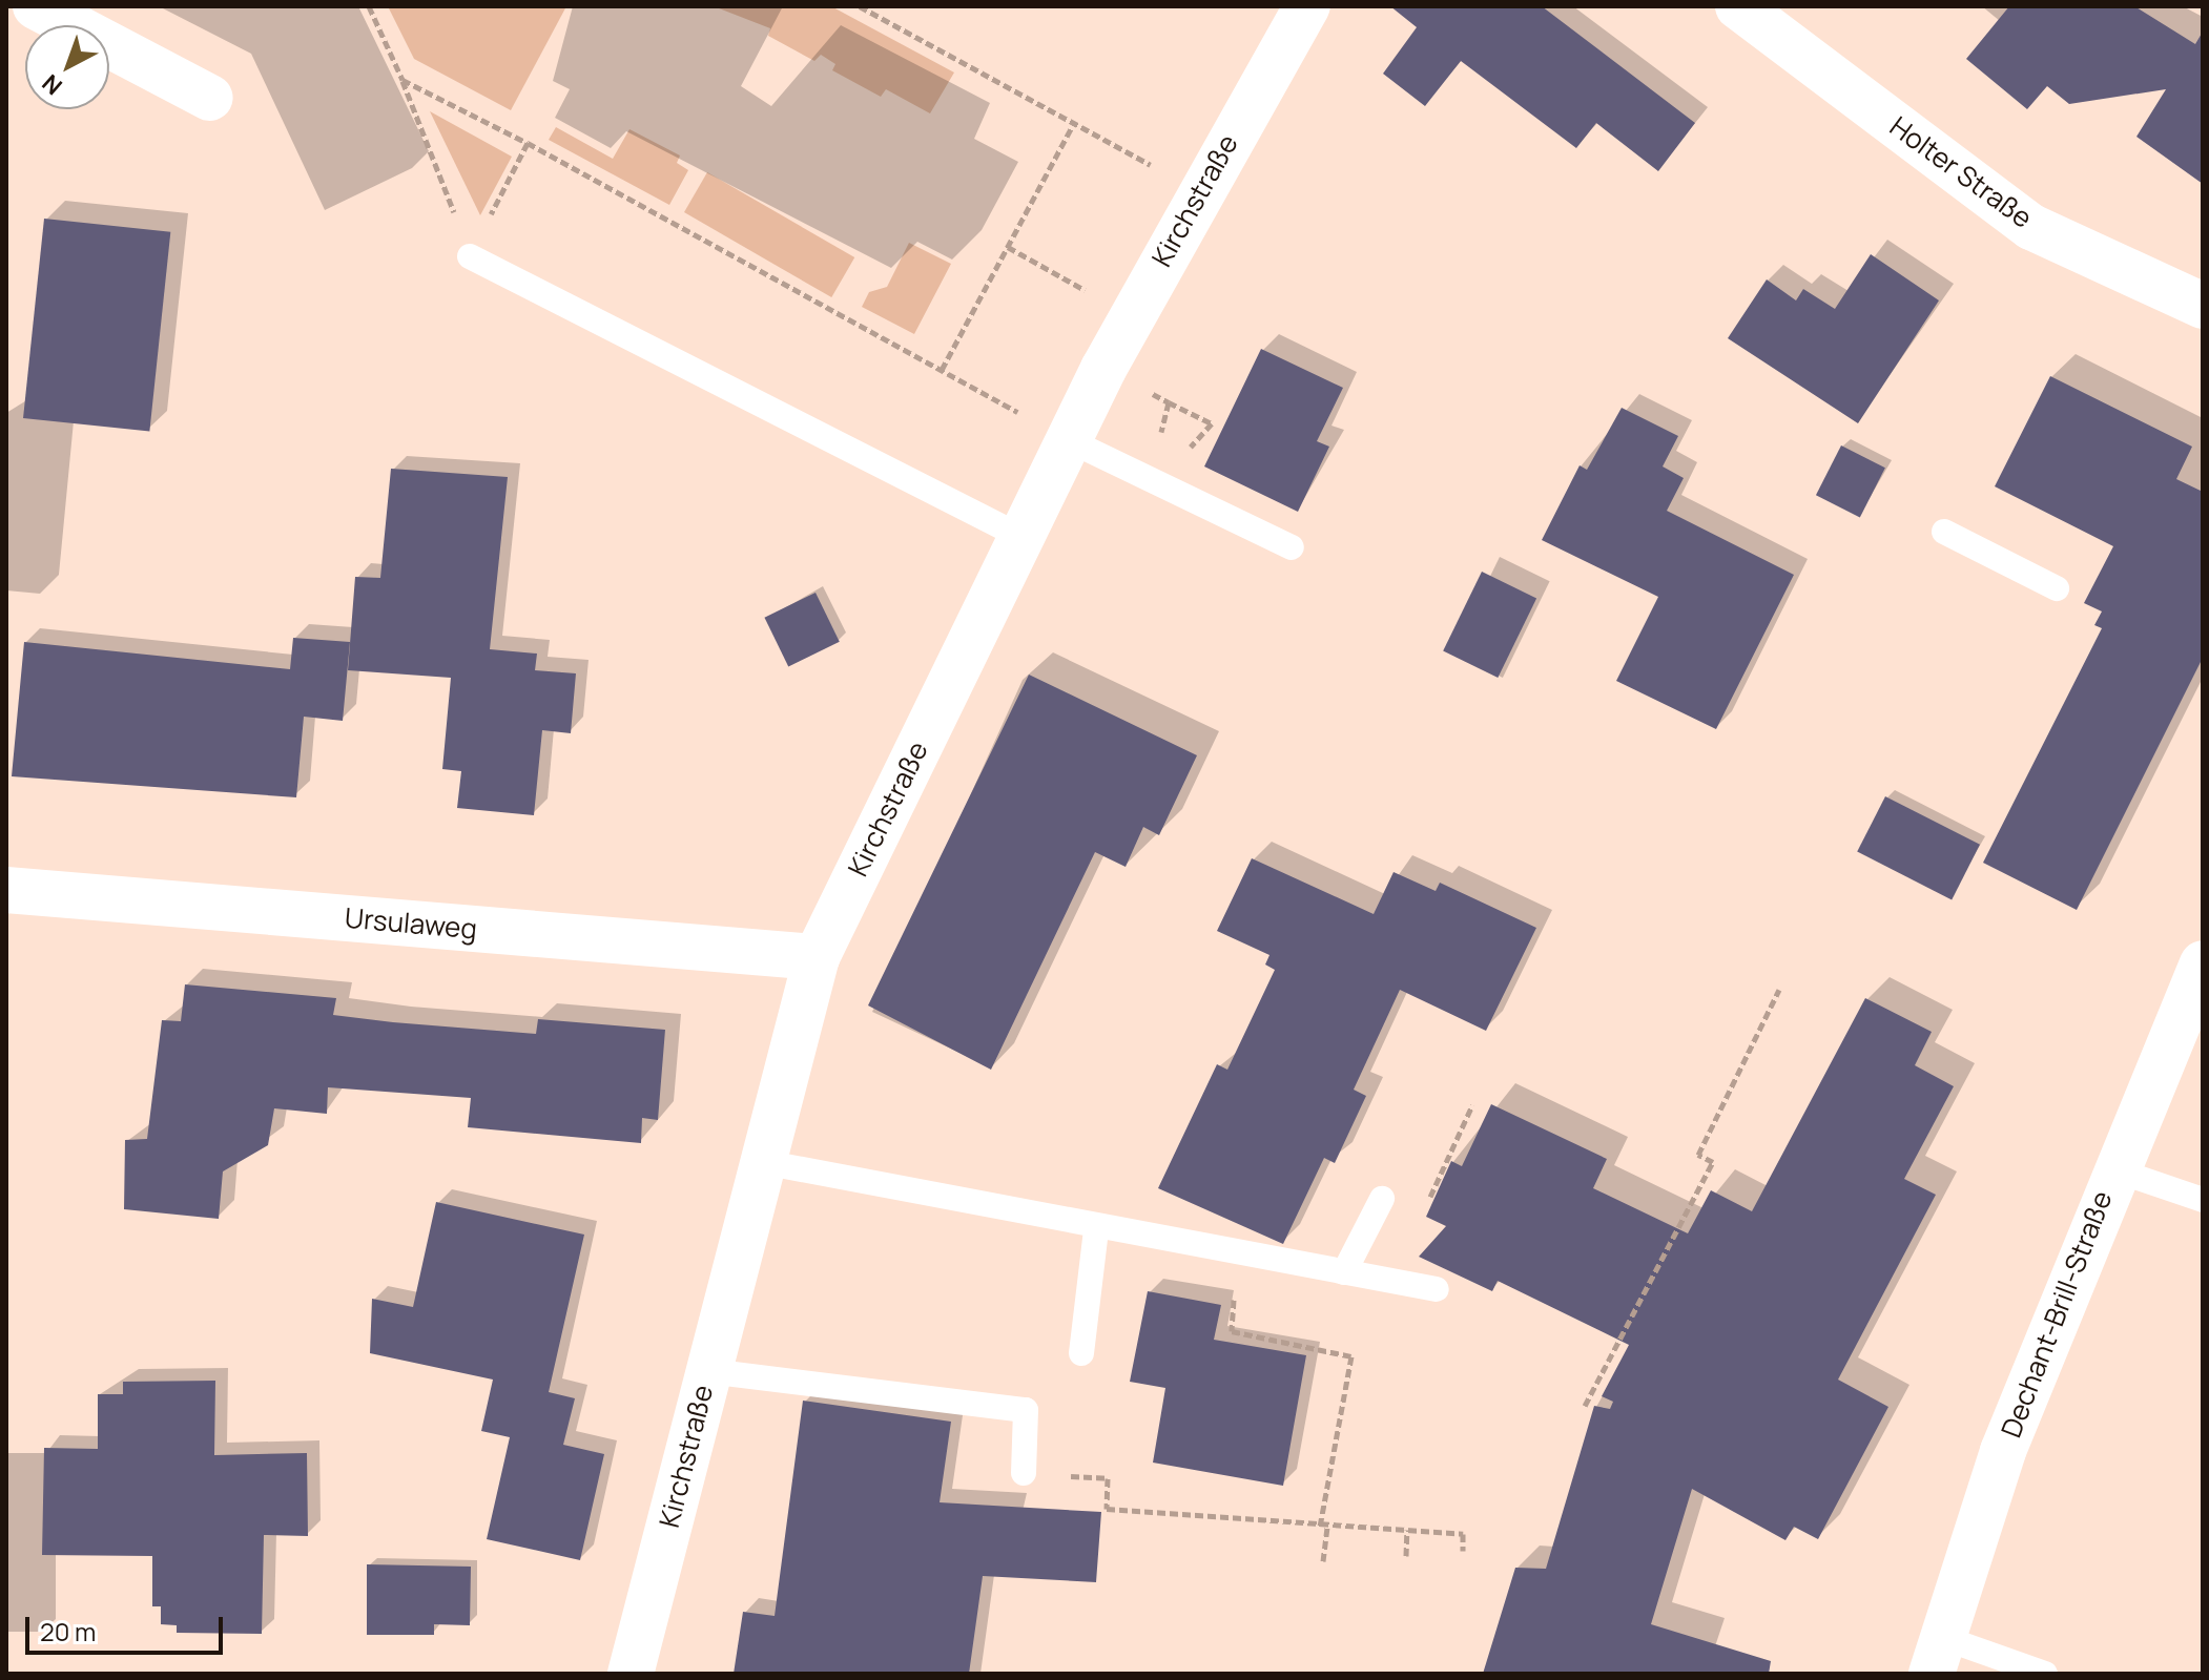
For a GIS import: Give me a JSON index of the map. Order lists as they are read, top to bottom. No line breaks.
{"streets":{"street":["Holter Straße","Kirchstraße","Ursulaweg","Dechant-Brill-Straße"]},"crossings":[["Kirchstraße","Ursulaweg"]],"scale_bar":"20 m","north":"bottom left"}
